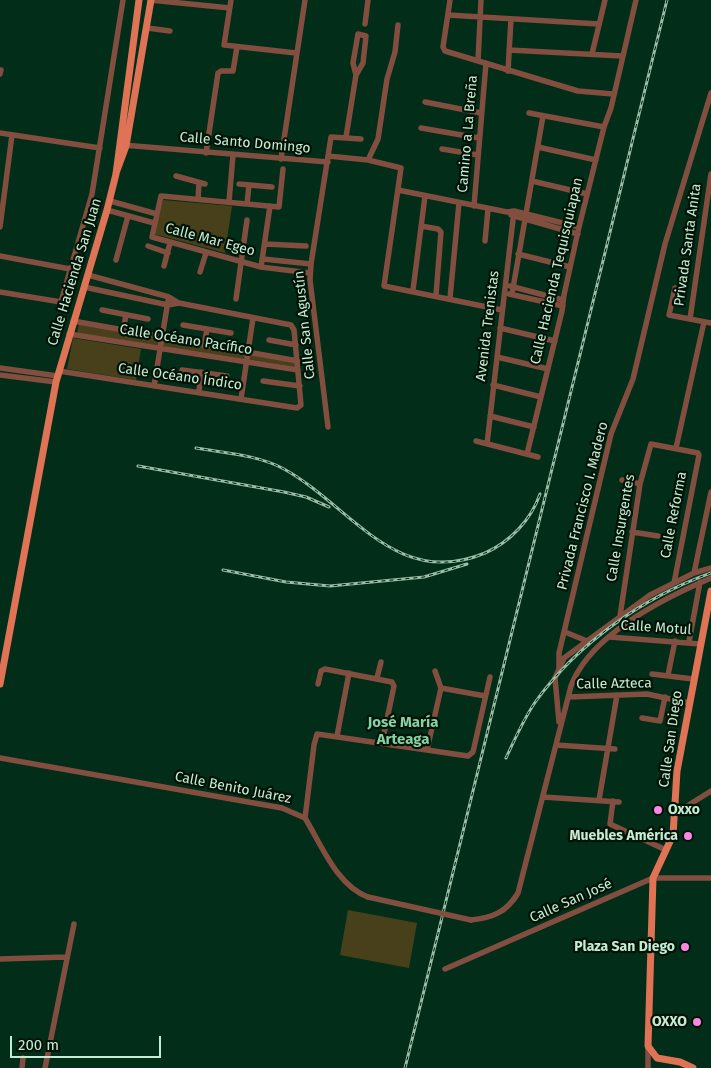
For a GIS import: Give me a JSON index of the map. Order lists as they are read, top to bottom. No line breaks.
{"streets":{"main road":["Calle Hacienda San Juan","Calle San Diego"],"street":["Camino a La Breña","Calle Santo Domingo","Calle Mar Egeo","Privada Santa Anita","Calle Hacienda Tequisquiapan","Calle San Agustín","Avenida Trenistas","Calle Océano Pacífico","Calle Océano Índico","Privada Francisco I. Madero","Calle Reforma","Calle Insurgentes","Calle Motul","Calle Azteca","Calle Benito Juárez","Calle San José"]},"crossings":[["Calle Santo Domingo","Calle Hacienda San Juan"],["Calle Santo Domingo","Calle San Agustín"],["Calle Mar Egeo","Calle San Agustín"],["Calle Hacienda San Juan","Calle Océano Pacífico"],["Calle Hacienda San Juan","Calle Océano Índico"],["Privada Francisco I. Madero","Calle Benito Juárez"],["Calle Reforma","Calle Insurgentes"],["Calle Motul","Calle San Diego"],["Calle Motul","Calle Benito Juárez"],["Calle Azteca","Calle San Diego"],["Calle Azteca","Calle Benito Juárez"],["Calle San Diego","Calle San José"]],"districts":["José María Arteaga"],"places":["Oxxo","Muebles América","Plaza San Diego","OXXO"],"scale_bar":"200 m"}
